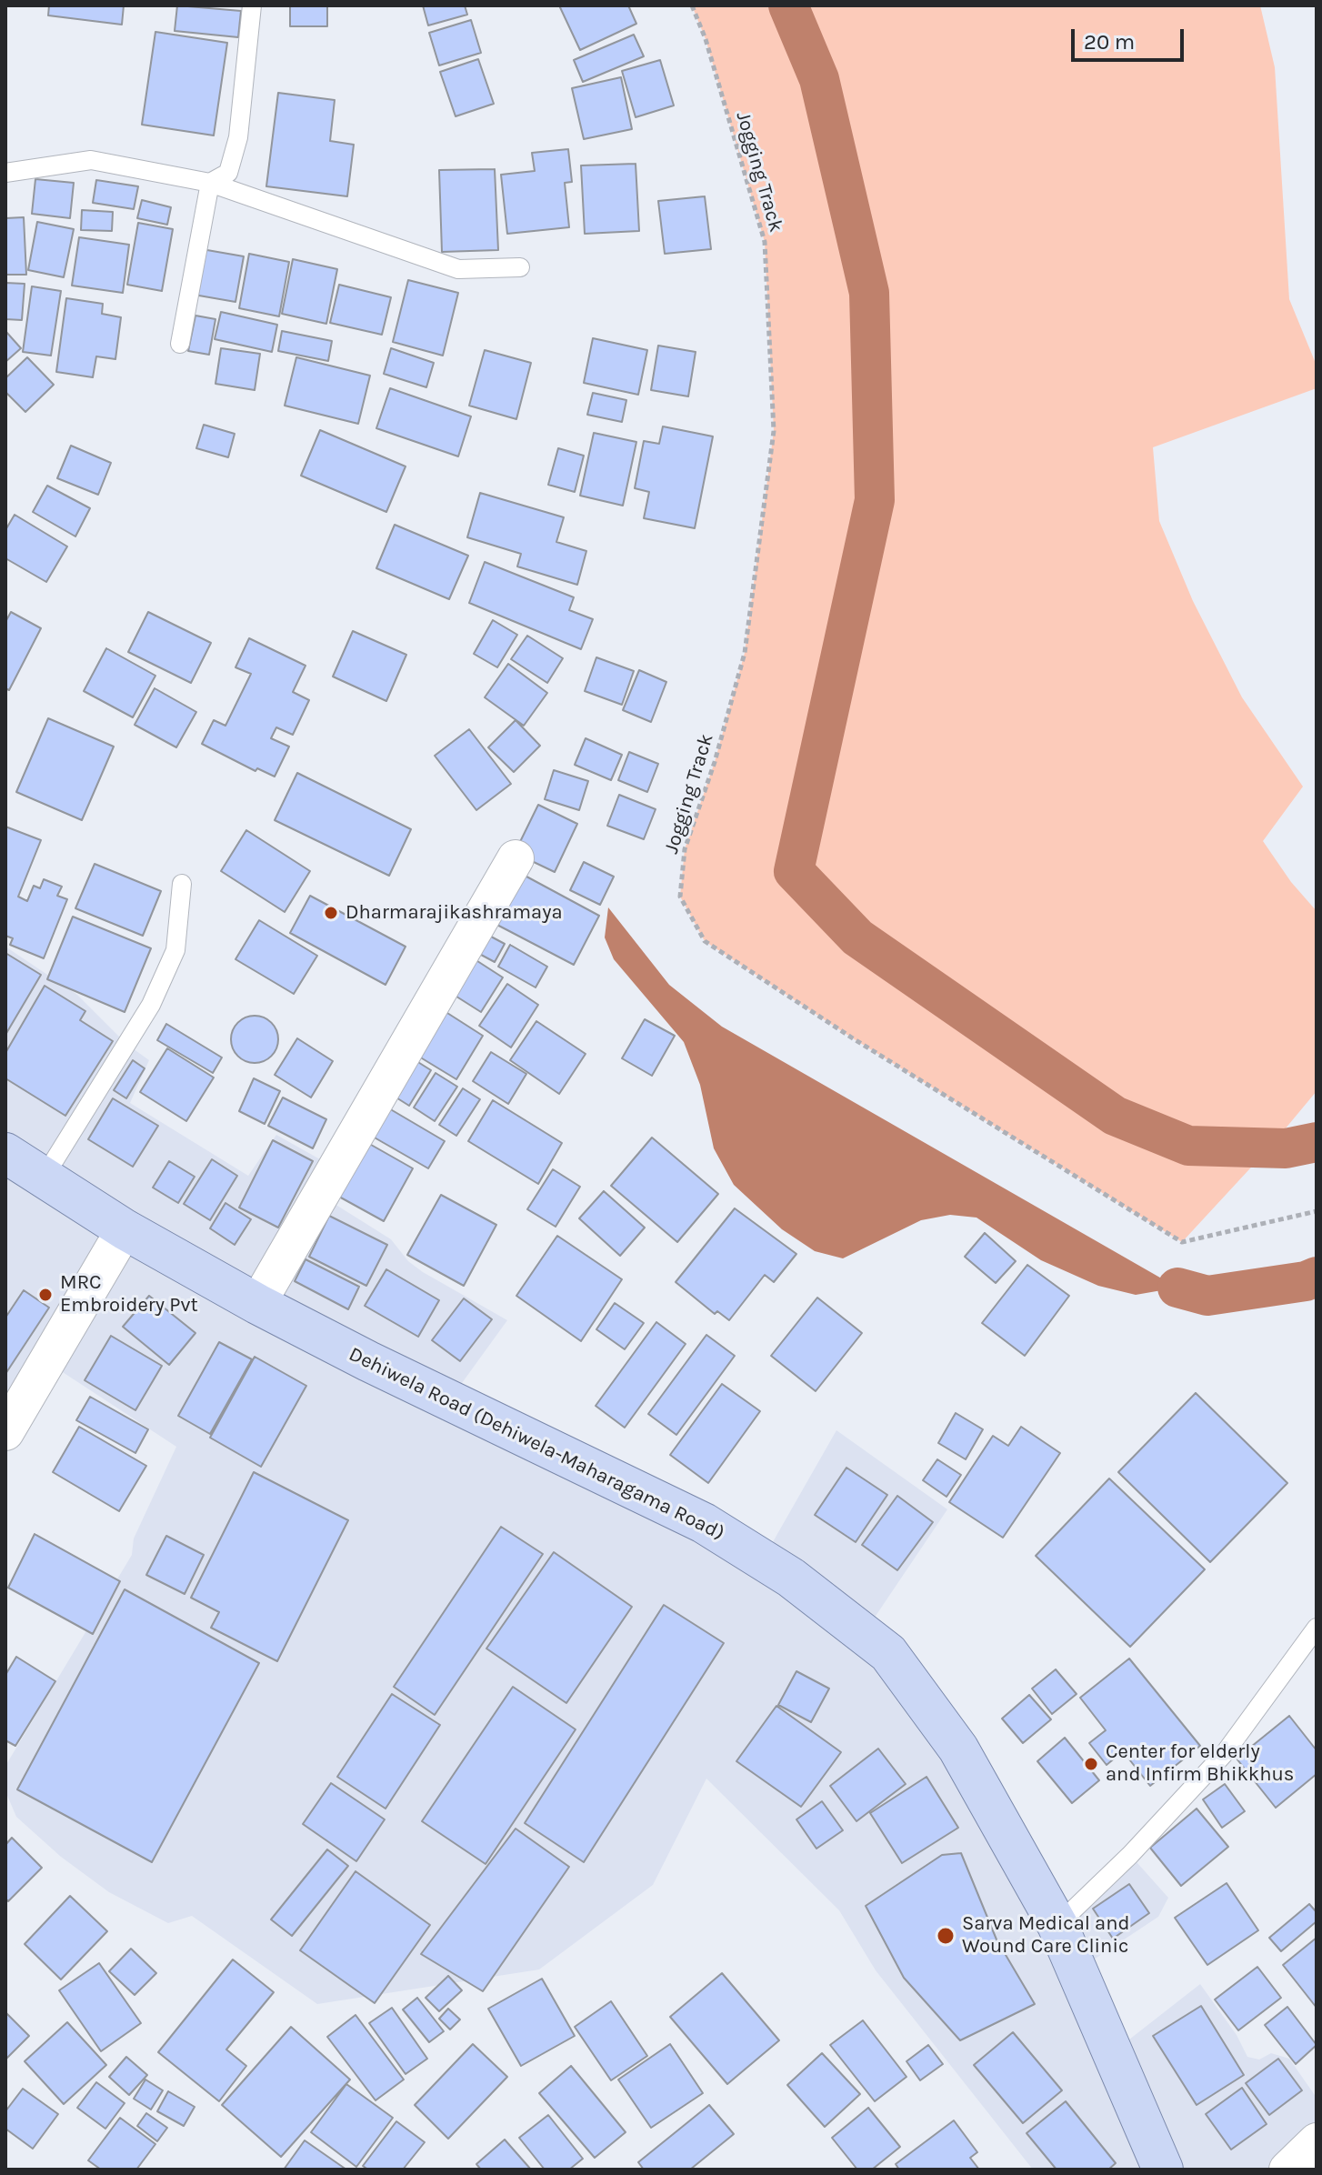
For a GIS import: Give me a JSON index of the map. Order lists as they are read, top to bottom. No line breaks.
{"streets":{"main road":["Dehiwela Road (Dehiwela-Maharagama Road)"],"path":["Jogging Track"]},"places":["Dharmarajikashramaya","MRC Embroidery Pvt","Center for elderly and Infirm Bhikkhus","Sarva Medical and Wound Care Clinic"],"scale_bar":"20 m"}
